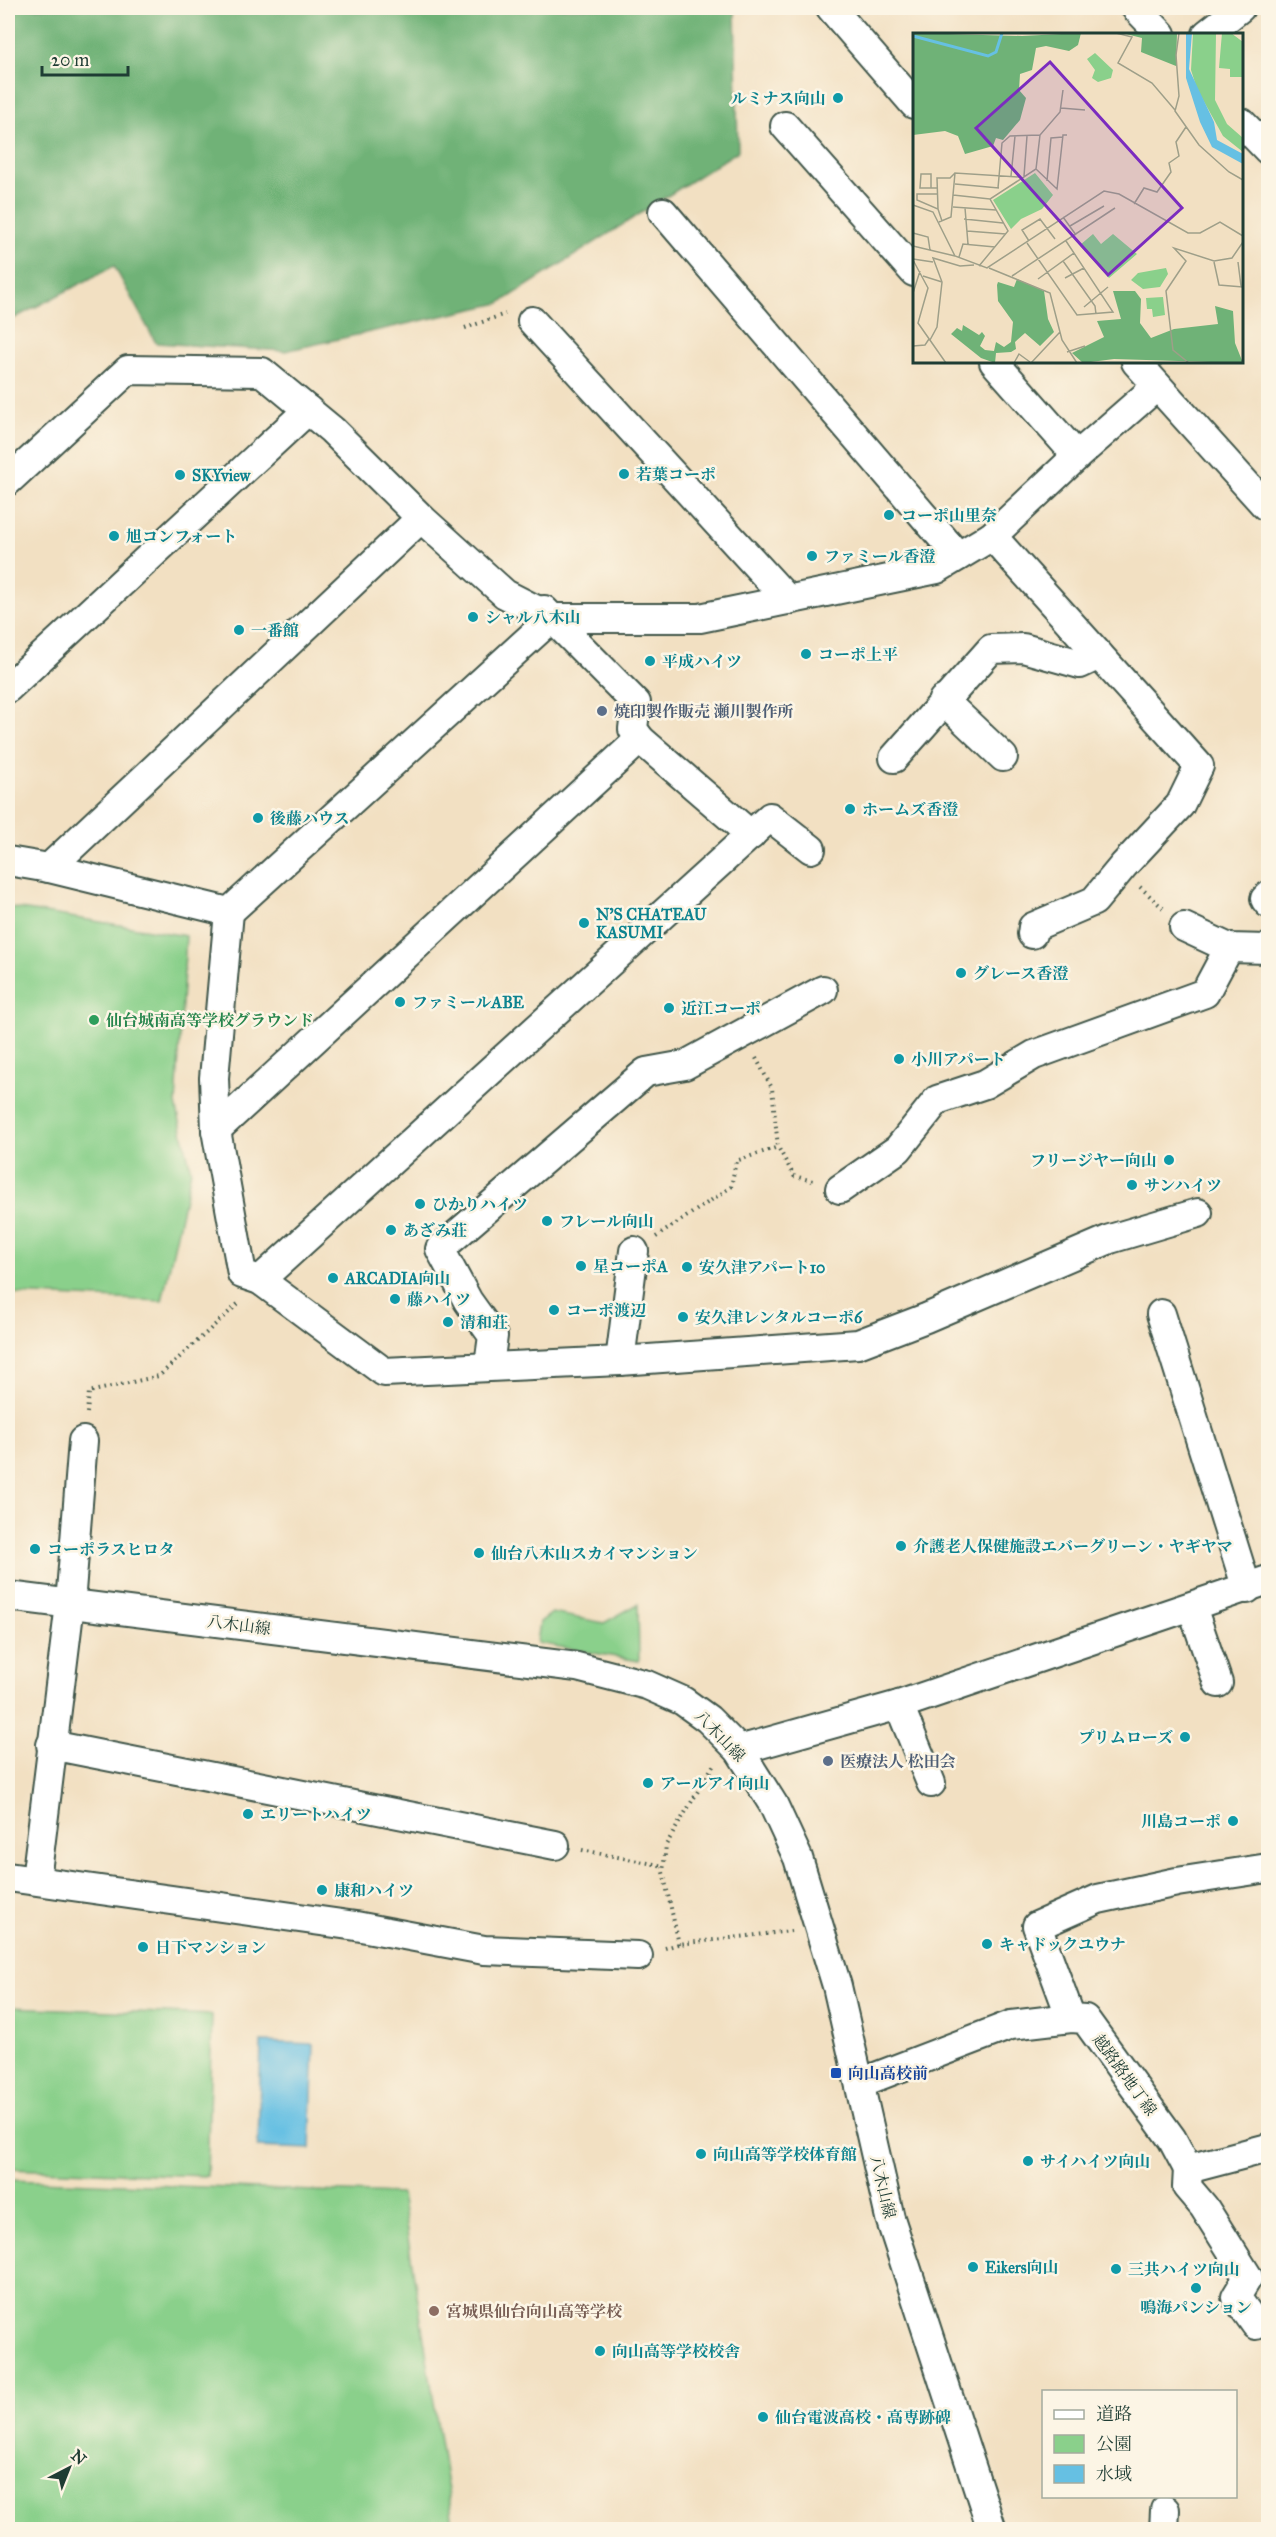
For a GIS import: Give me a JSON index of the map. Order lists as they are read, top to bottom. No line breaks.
{"streets":{"street":["八木山線","越路路地丁線"]},"places":{"other":["ルミナス向山","若葉コーポ","SKYview","コーポ山里奈","旭コンフォート","ファミール香澄","シャル八木山","一番館","コーポ上平","平成ハイツ","焼印製作販売 瀬川製作所","ホームズ香澄","後藤ハウス","N'S CHATEAU KASUMI","グレース香澄","ファミールABE","近江コーポ","仙台城南高等学校グラウンド","小川アパート","フリージヤー向山","サンハイツ","ひかりハイツ","フレール向山","あざみ荘","星コーポA","安久津アパート10","ARCADIA向山","藤ハイツ","コーポ渡辺","安久津レンタルコーポ6","清和荘","介護老人保健施設エバーグリーン・ヤギヤマ","コーポラスヒロタ","仙台八木山スカイマンション","プリムローズ","医療法人 松田会","アールアイ向山","エリートハイツ","川島コーポ","康和ハイツ","キャドックユウナ","日下マンション","向山高等学校体育館","サイハイツ向山","Eikers向山","三共ハイツ向山","鳴海パンション","宮城県仙台向山高等学校","向山高等学校校舎","仙台電波高校・高専跡碑"],"transit":["向山高校前"]},"legend":["道路","公園","水域"],"scale_bar":"20 m","north":"top right"}
